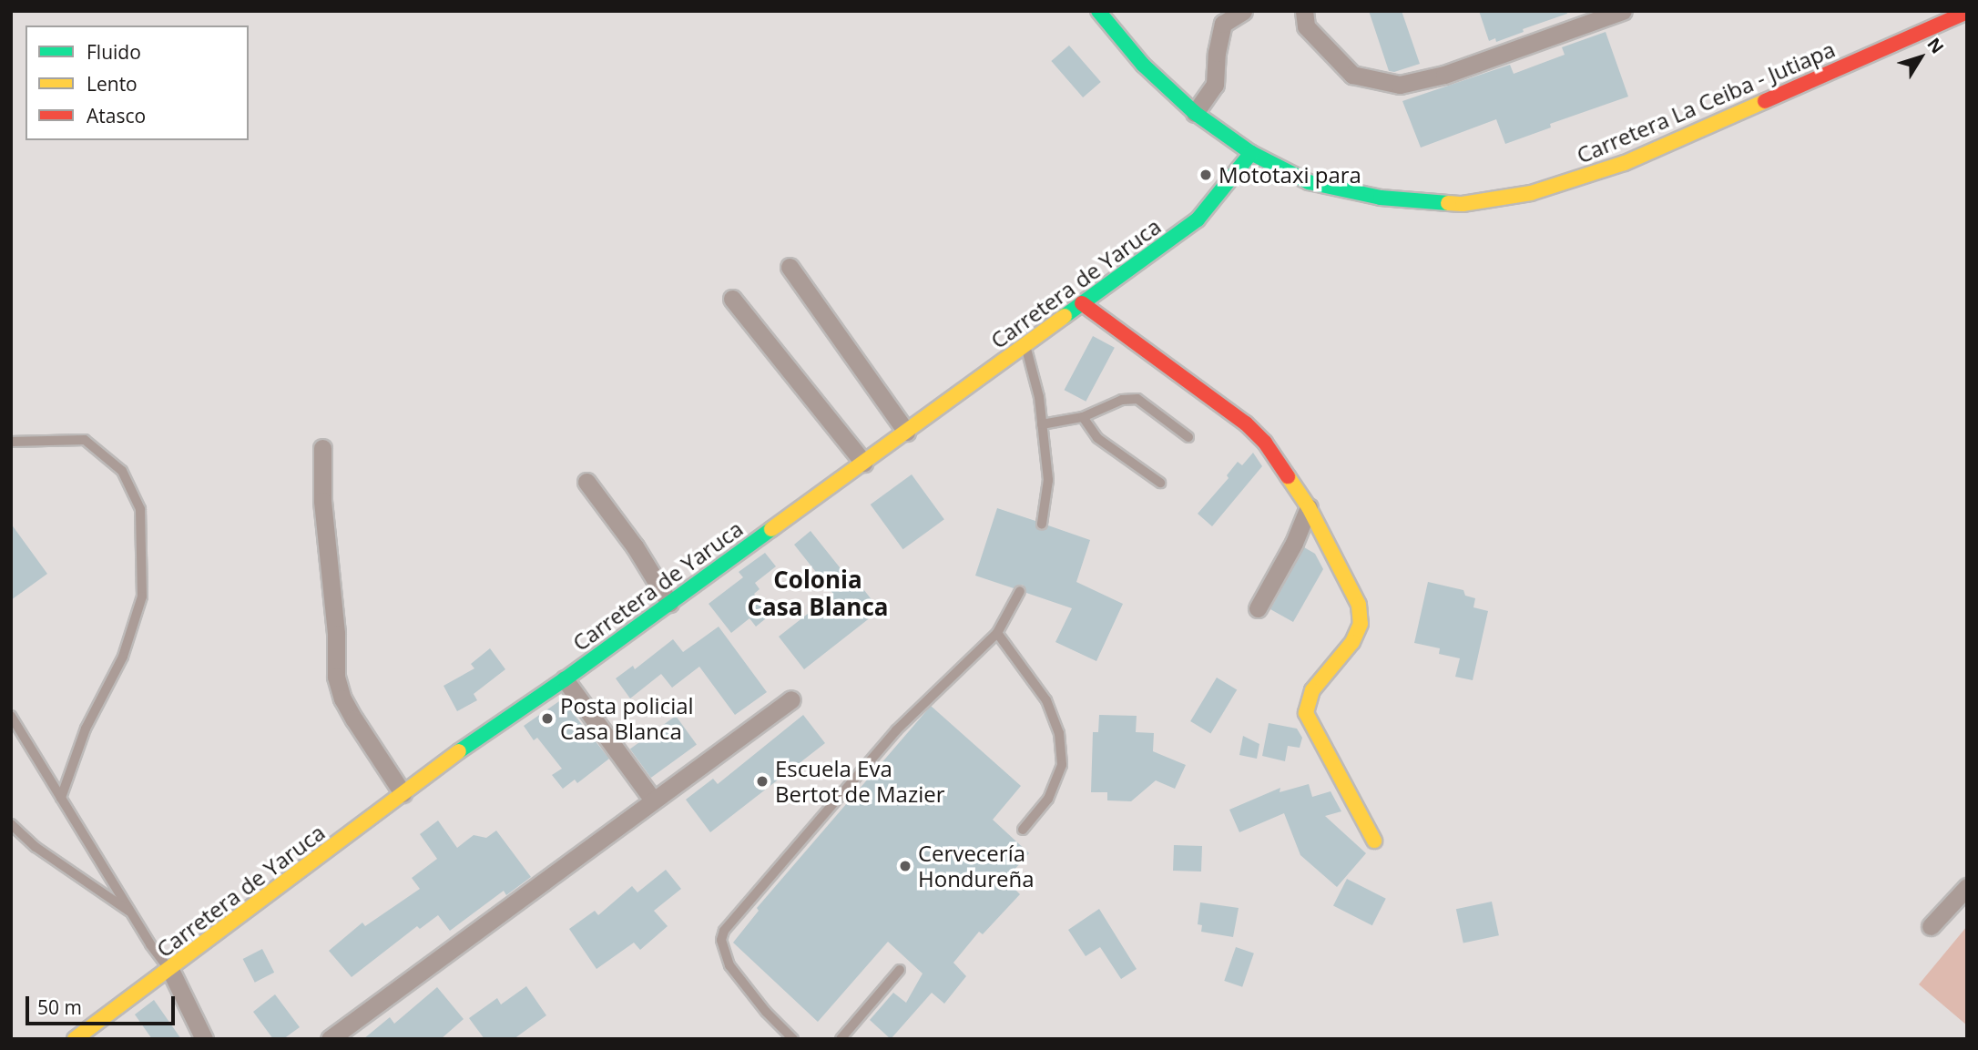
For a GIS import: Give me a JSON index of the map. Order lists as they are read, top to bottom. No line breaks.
{"streets":{"street":["Carretera La Ceiba - Jutiapa","Carretera de Yaruca"]},"crossings":[["Carretera La Ceiba - Jutiapa","Carretera de Yaruca"]],"districts":["Colonia Casa Blanca"],"places":["Mototaxi para","Posta policial Casa Blanca","Escuela Eva Bertot de Mazier","Cervecería Hondureña"],"legend":["Fluido","Lento","Atasco"],"scale_bar":"50 m","north":"top right"}
